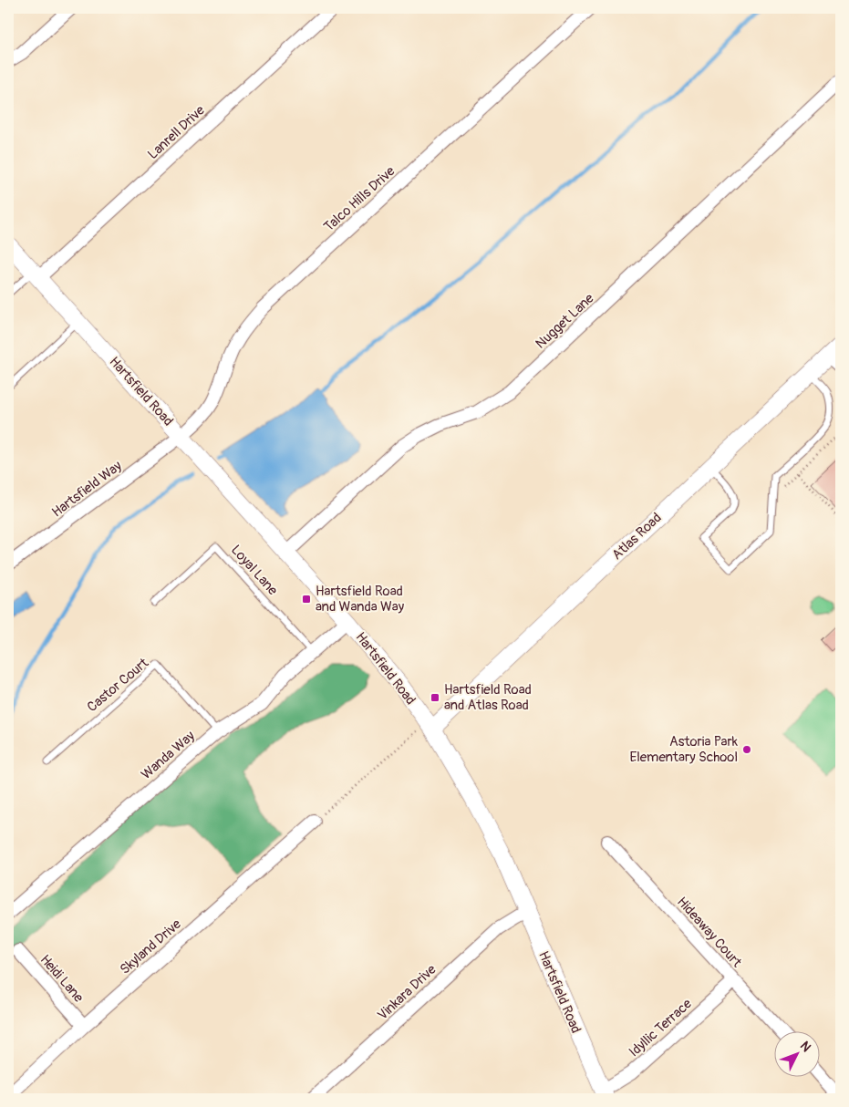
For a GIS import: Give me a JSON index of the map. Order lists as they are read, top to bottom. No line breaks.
{"streets":{"street":["Lanrell Drive","Talco Hills Drive","Nugget Lane","Hartsfield Road","Hartsfield Way","Atlas Road","Wanda Way","Hideaway Court","Skyland Drive","Heidi Lane","Vinkara Drive","Idyllic Terrace"],"lane":["Loyal Lane","Castor Court"]},"crossings":[["Lanrell Drive","Hartsfield Road"],["Talco Hills Drive","Hartsfield Road"],["Talco Hills Drive","Hartsfield Way"],["Nugget Lane","Hartsfield Road"],["Hartsfield Road","Hartsfield Way"],["Hartsfield Road","Atlas Road"],["Hartsfield Road","Wanda Way"],["Hartsfield Road","Vinkara Drive"],["Hartsfield Road","Idyllic Terrace"],["Loyal Lane","Wanda Way"],["Castor Court","Wanda Way"],["Hideaway Court","Idyllic Terrace"],["Skyland Drive","Heidi Lane"]],"places":{"transit":["Hartsfield Road and Wanda Way","Hartsfield Road and Atlas Road"],"other":["Astoria Park Elementary School"]},"north":"top right"}
